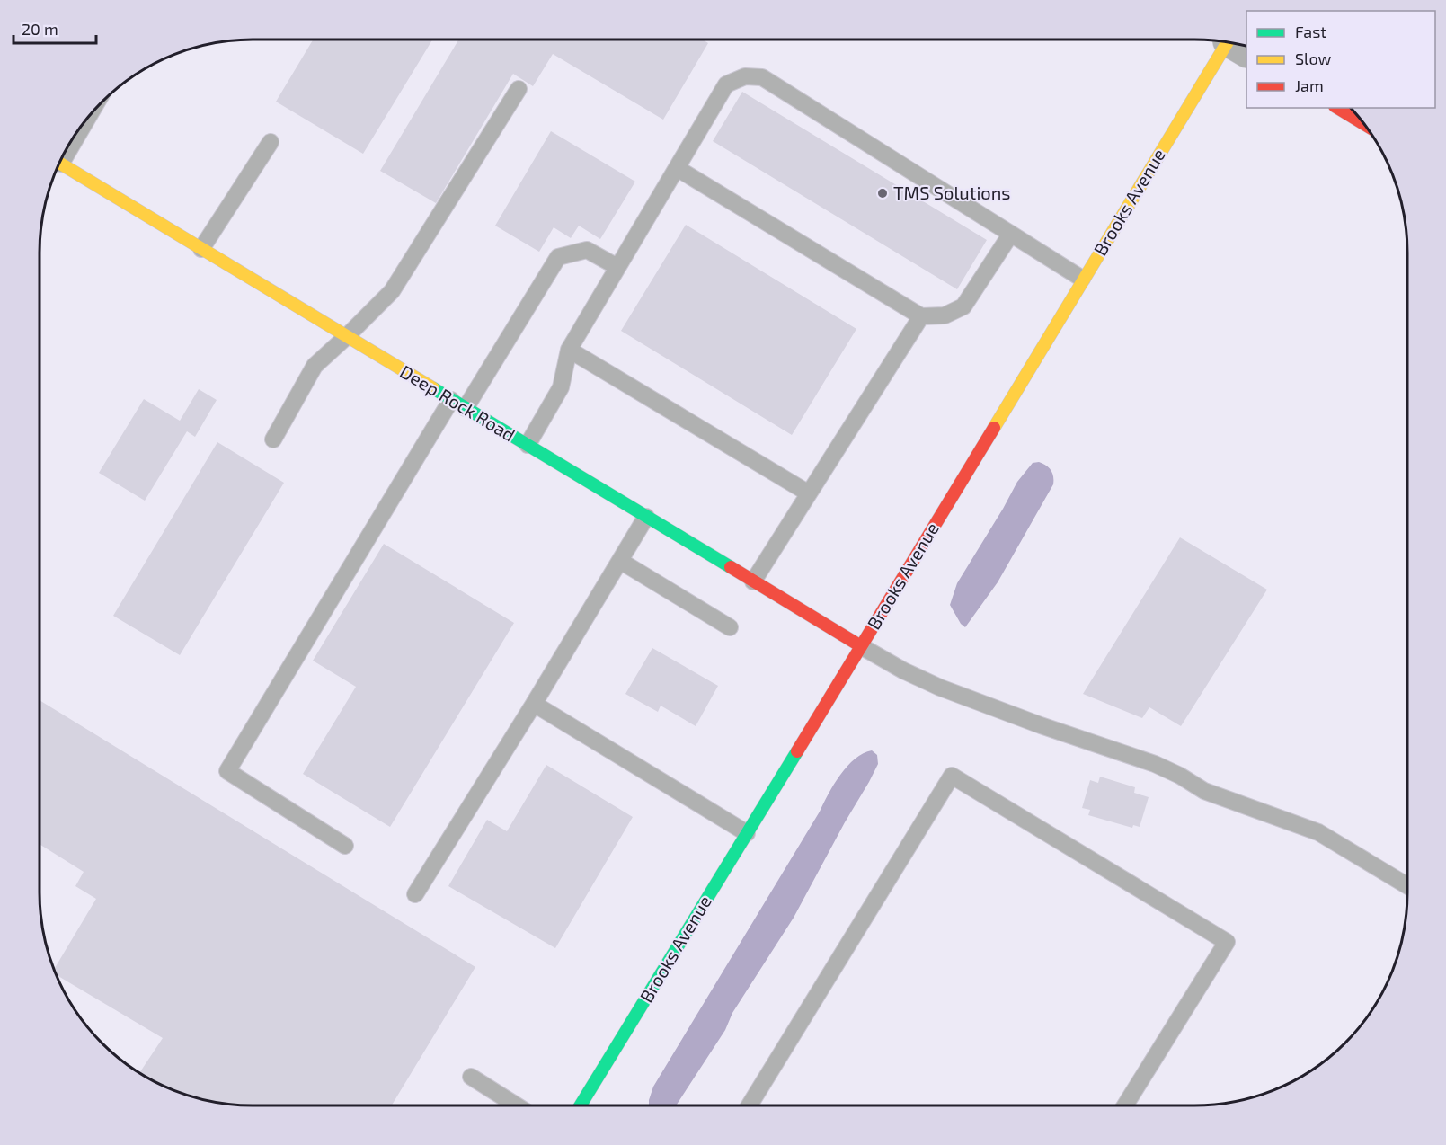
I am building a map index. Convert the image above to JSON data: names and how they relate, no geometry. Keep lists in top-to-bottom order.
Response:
{
  "streets": {
    "main road": ["Brooks Avenue", "Deep Rock Road"]
  },
  "crossings": [
    ["Brooks Avenue", "Deep Rock Road"]
  ],
  "places": ["TMS Solutions"],
  "legend": ["Fast", "Slow", "Jam"],
  "scale_bar": "20 m"
}
